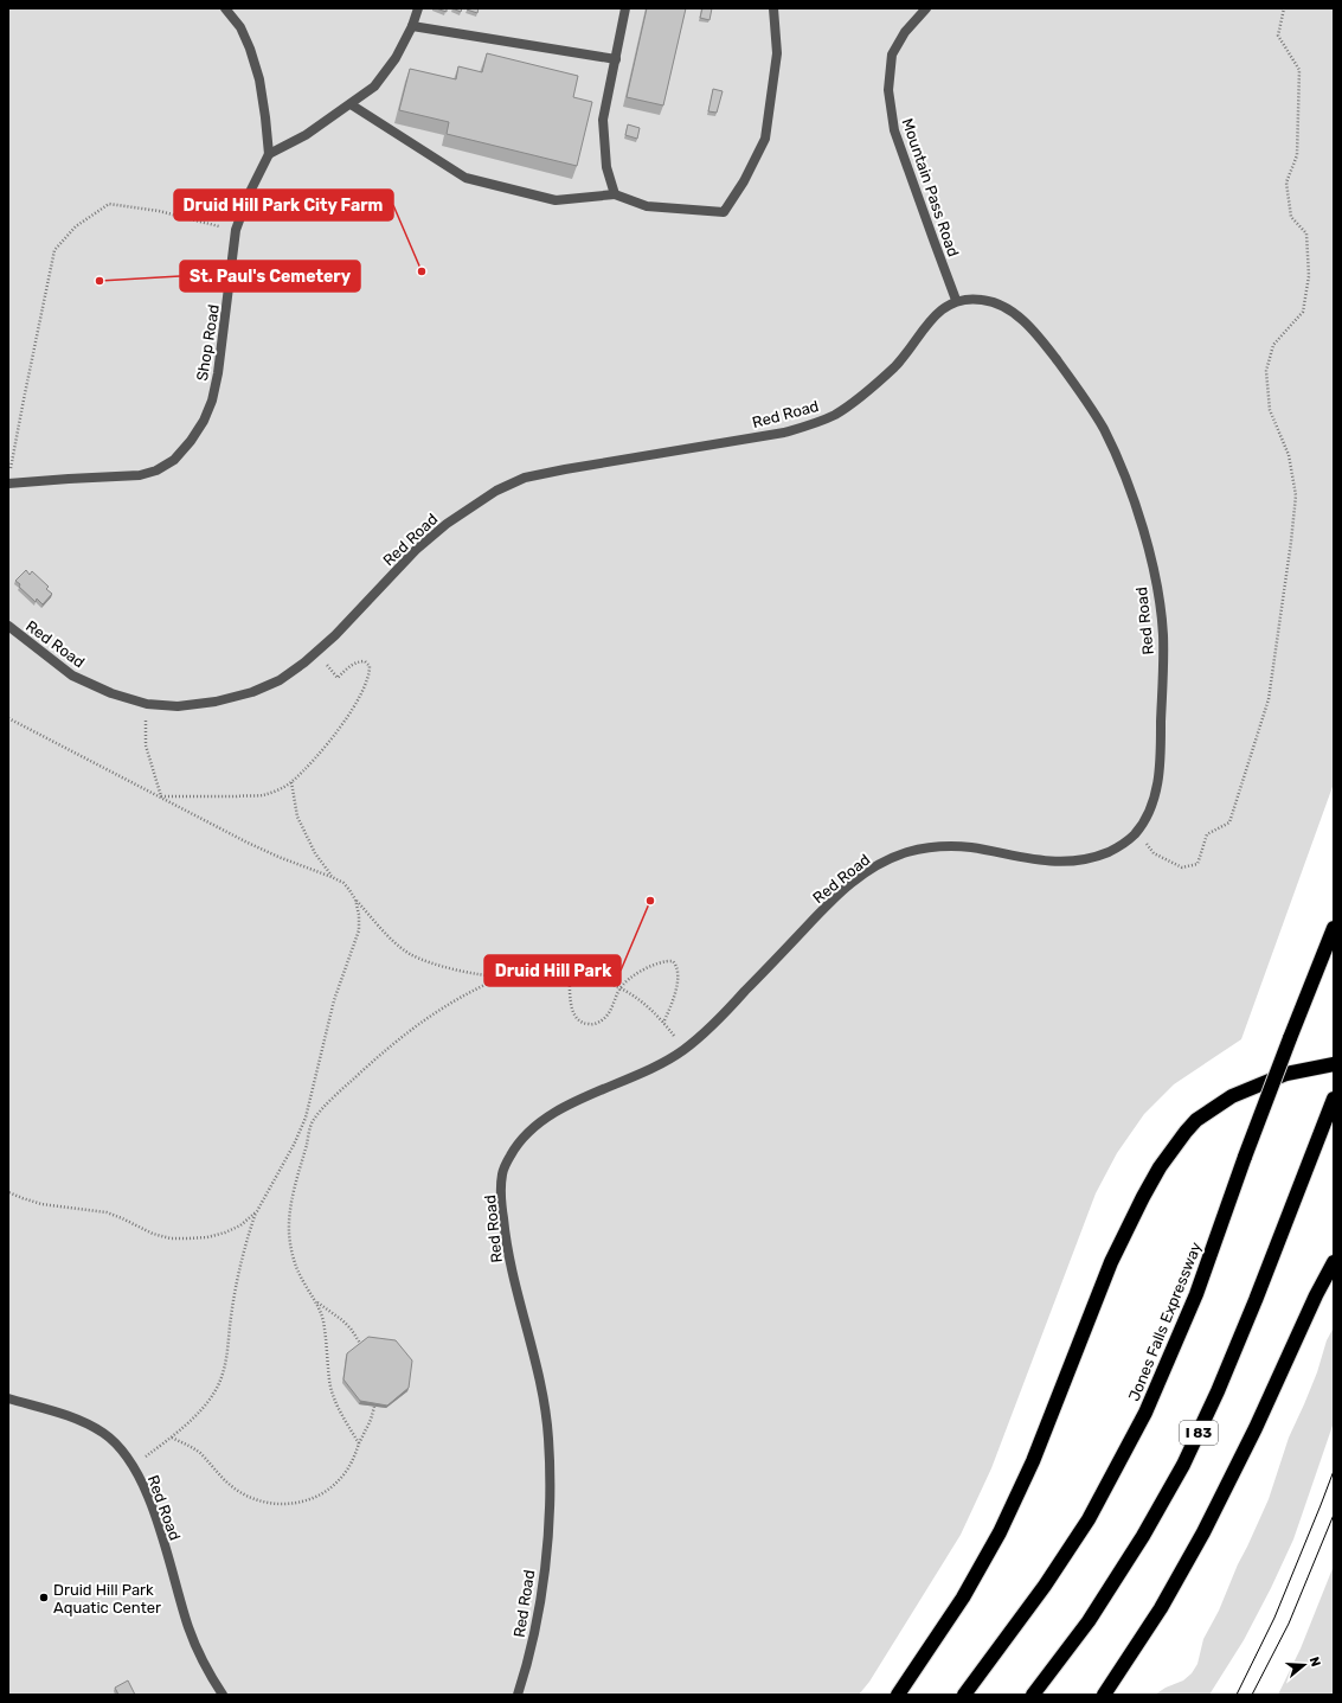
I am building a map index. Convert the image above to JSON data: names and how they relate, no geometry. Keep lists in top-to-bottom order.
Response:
{
  "streets": {
    "highway": ["Jones Falls Expressway", "I 83"],
    "lane": ["Mountain Pass Road", "Shop Road", "Red Road"]
  },
  "crossings": [
    ["Mountain Pass Road", "Red Road"]
  ],
  "places": [
    "Druid Hill Park City Farm",
    "St. Paul's Cemetery",
    "Druid Hill Park",
    "Druid Hill Park Aquatic Center"
  ],
  "north": "right"
}
